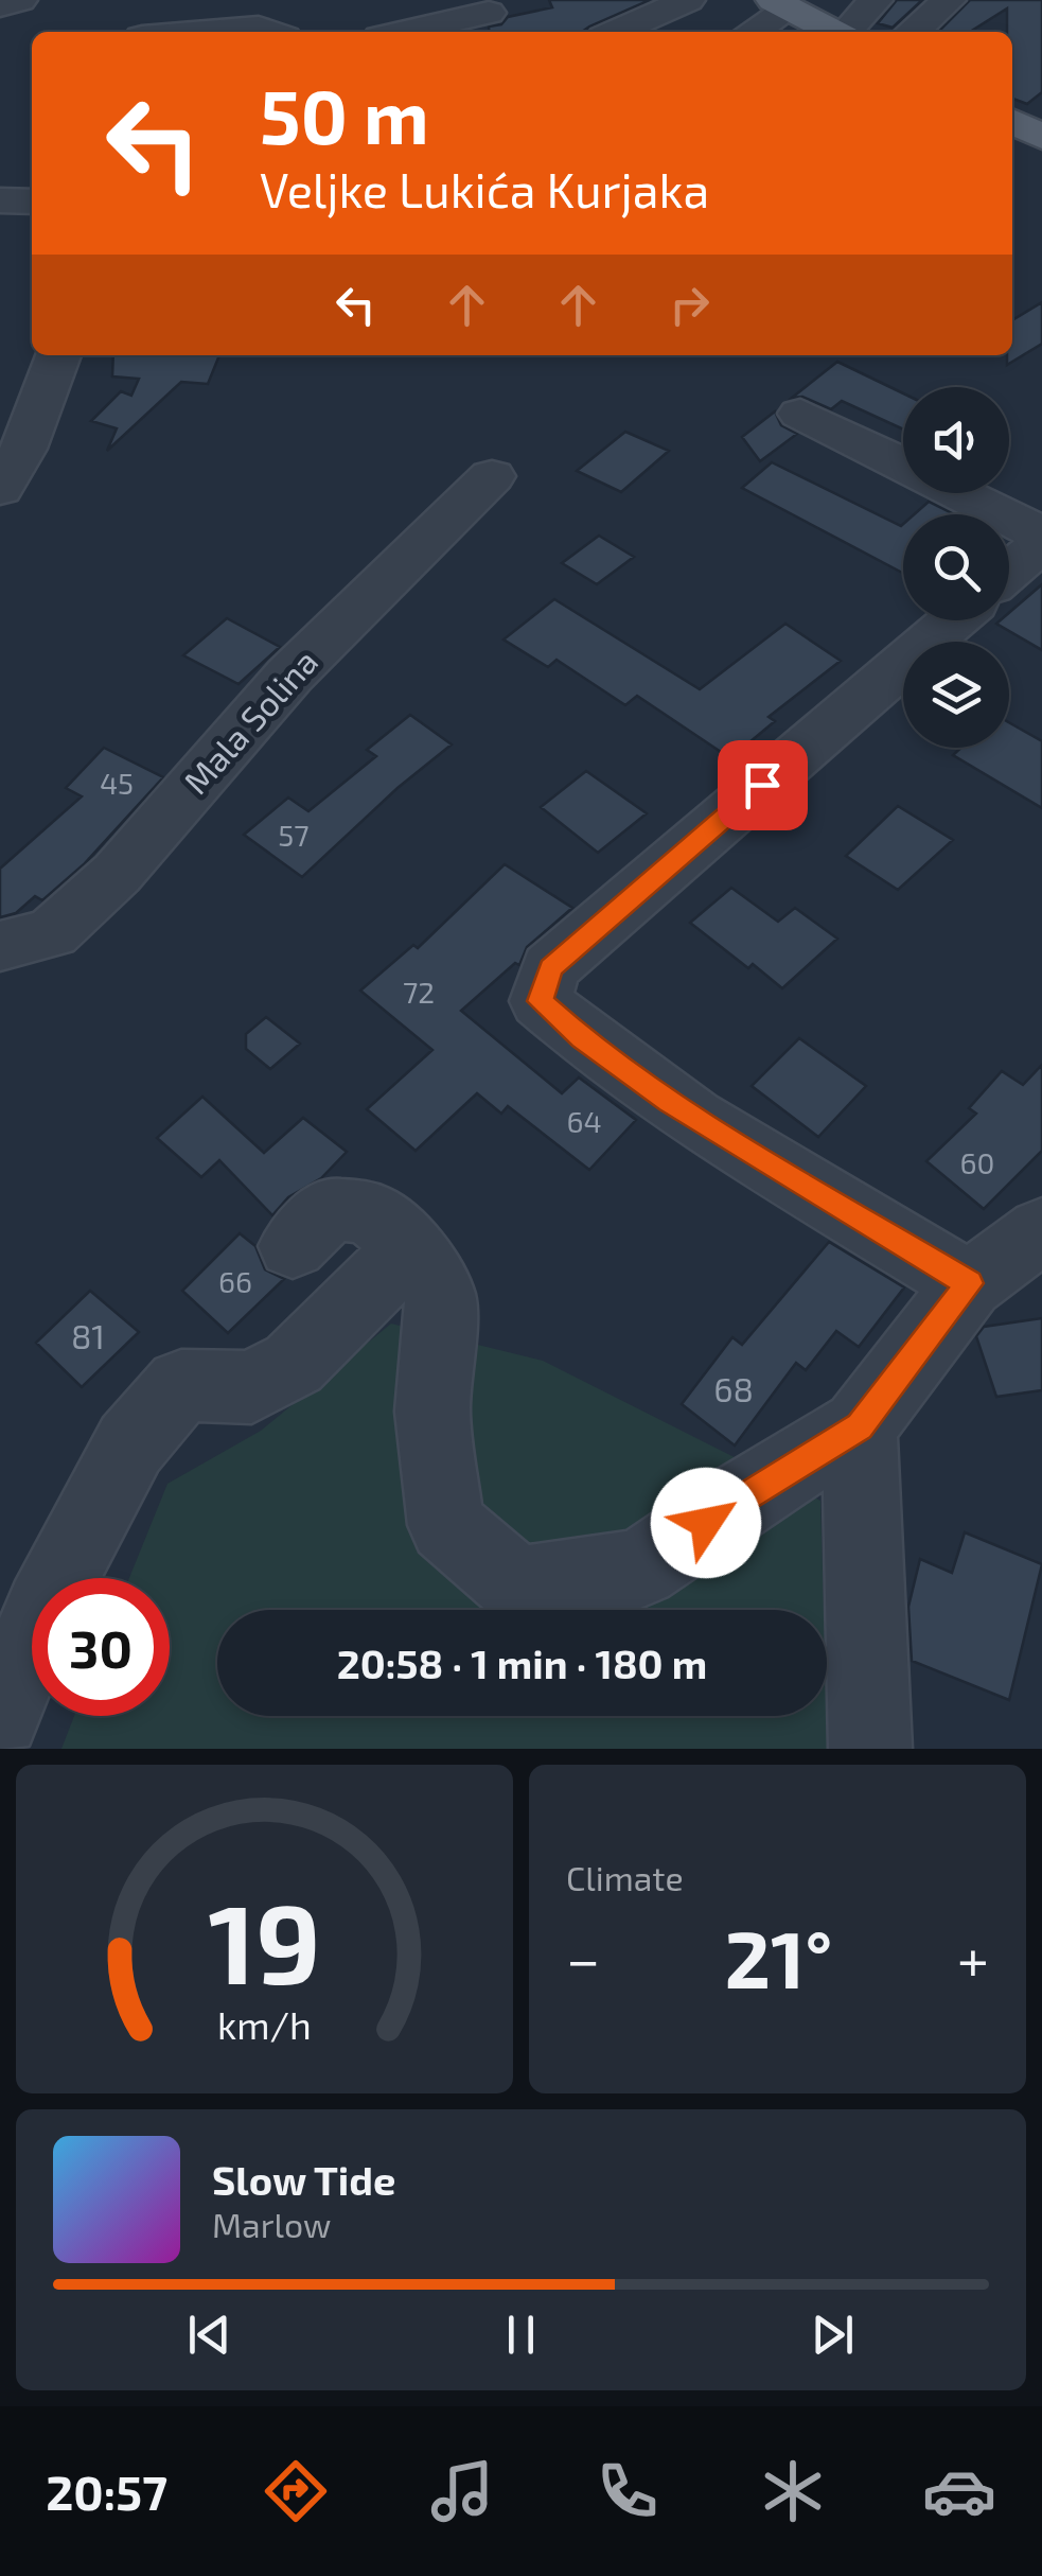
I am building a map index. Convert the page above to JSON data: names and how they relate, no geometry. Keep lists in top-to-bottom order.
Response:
{
  "streets": {
    "street": ["Mala Solina"]
  },
  "house_numbers": [
    "45",
    "57",
    "72",
    "64",
    "60",
    "66",
    "81",
    "68"
  ],
  "page": {
    "turn": ["50 m", "Veljke Lukića Kurjaka"],
    "limit": "30",
    "trip": "20:58 · 1 min · 180 m",
    "tile": "Climate",
    "heat": ["−", "21°", "+"],
    "song": ["Slow Tide", "Marlow"],
    "tabs": "20:57",
    "gauge": ["19", "km/h"]
  }
}
